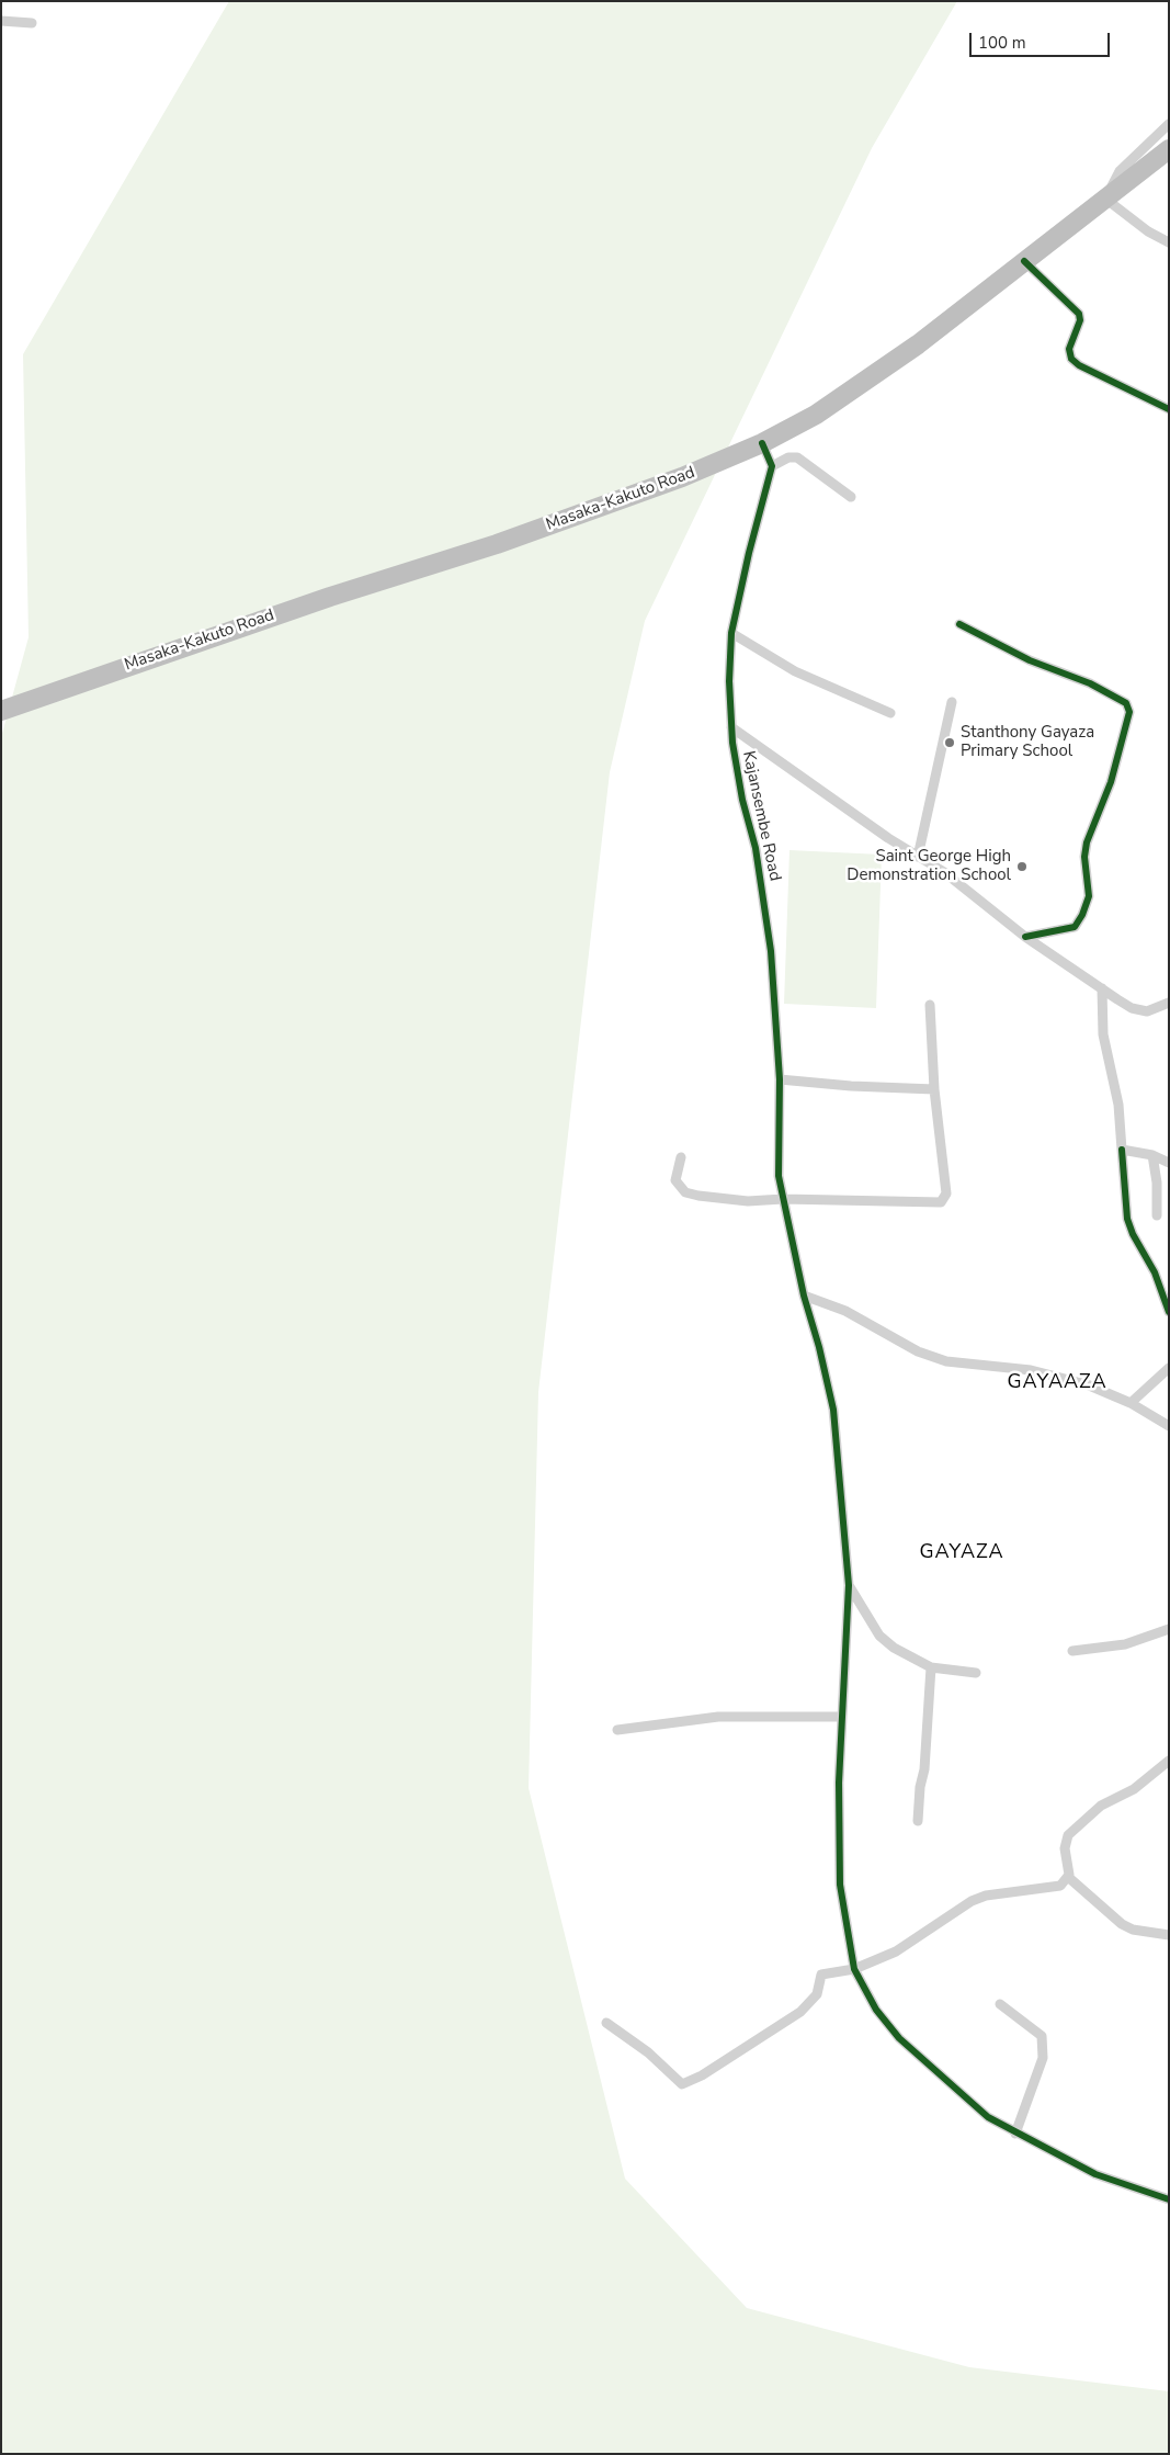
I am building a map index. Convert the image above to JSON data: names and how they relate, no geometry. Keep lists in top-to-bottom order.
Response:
{
  "streets": {
    "highway": ["Masaka-Kakuto Road"],
    "street": ["Kajansembe Road"]
  },
  "districts": ["GAYAAZA", "GAYAZA"],
  "places": ["Stanthony Gayaza Primary School", "Saint George High Demonstration School"],
  "scale_bar": "100 m"
}
